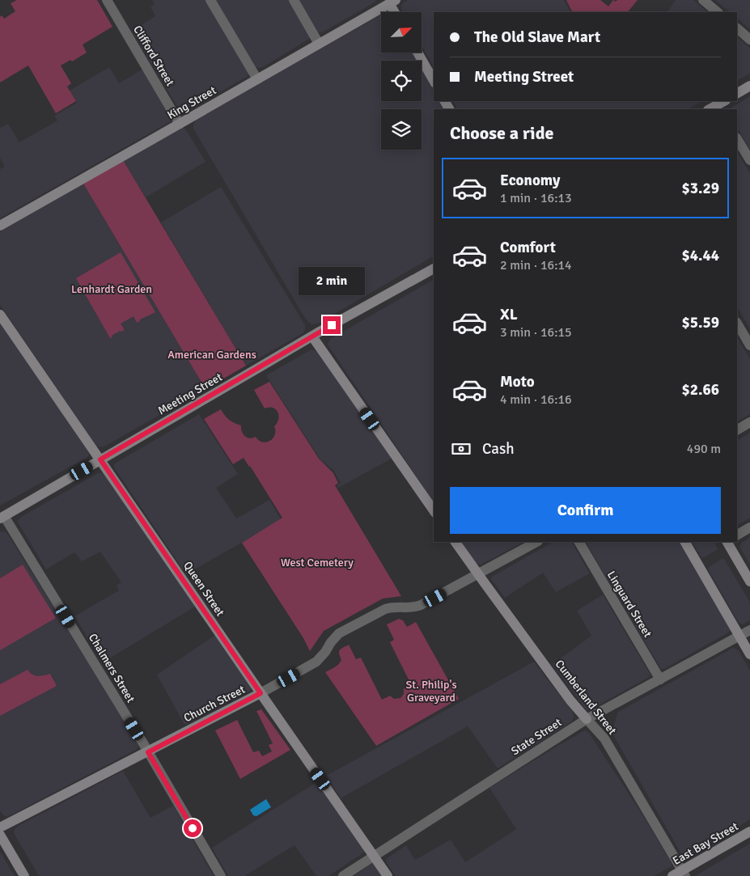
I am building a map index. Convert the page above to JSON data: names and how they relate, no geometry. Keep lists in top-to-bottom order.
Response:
{
  "streets": {
    "street": [
      "Clifford Street",
      "King Street",
      "Meeting Street",
      "Queen Street",
      "Linguard Street",
      "Chalmers Street",
      "Cumberland Street",
      "Church Street",
      "State Street",
      "East Bay Street"
    ]
  },
  "crossings": [
    ["Clifford Street", "King Street"],
    ["Meeting Street", "Queen Street"],
    ["Meeting Street", "Chalmers Street"],
    ["Queen Street", "Church Street"],
    ["Queen Street", "State Street"],
    ["Linguard Street", "State Street"],
    ["Chalmers Street", "Church Street"],
    ["Cumberland Street", "Church Street"],
    ["Cumberland Street", "State Street"],
    ["Cumberland Street", "East Bay Street"]
  ],
  "parks": [
    "Lenhardt Garden",
    "American Gardens",
    "West Cemetery",
    "St. Philip's Graveyard"
  ],
  "north": "top right",
  "page": {
    "banner": ["The Old Slave Mart", "Meeting Street"],
    "heading": "Choose a ride",
    "list": [
      {
        "name": "Economy",
        "note": "1 min · 16:13",
        "value": "$3.29"
      },
      {
        "name": "Comfort",
        "note": "2 min · 16:14",
        "value": "$4.44"
      },
      {
        "name": "XL",
        "note": "3 min · 16:15",
        "value": "$5.59"
      },
      {
        "name": "Moto",
        "note": "4 min · 16:16",
        "value": "$2.66"
      }
    ],
    "bubble": "2 min",
    "pay": ["Cash", "490 m"],
    "buttons": "Confirm"
  }
}
